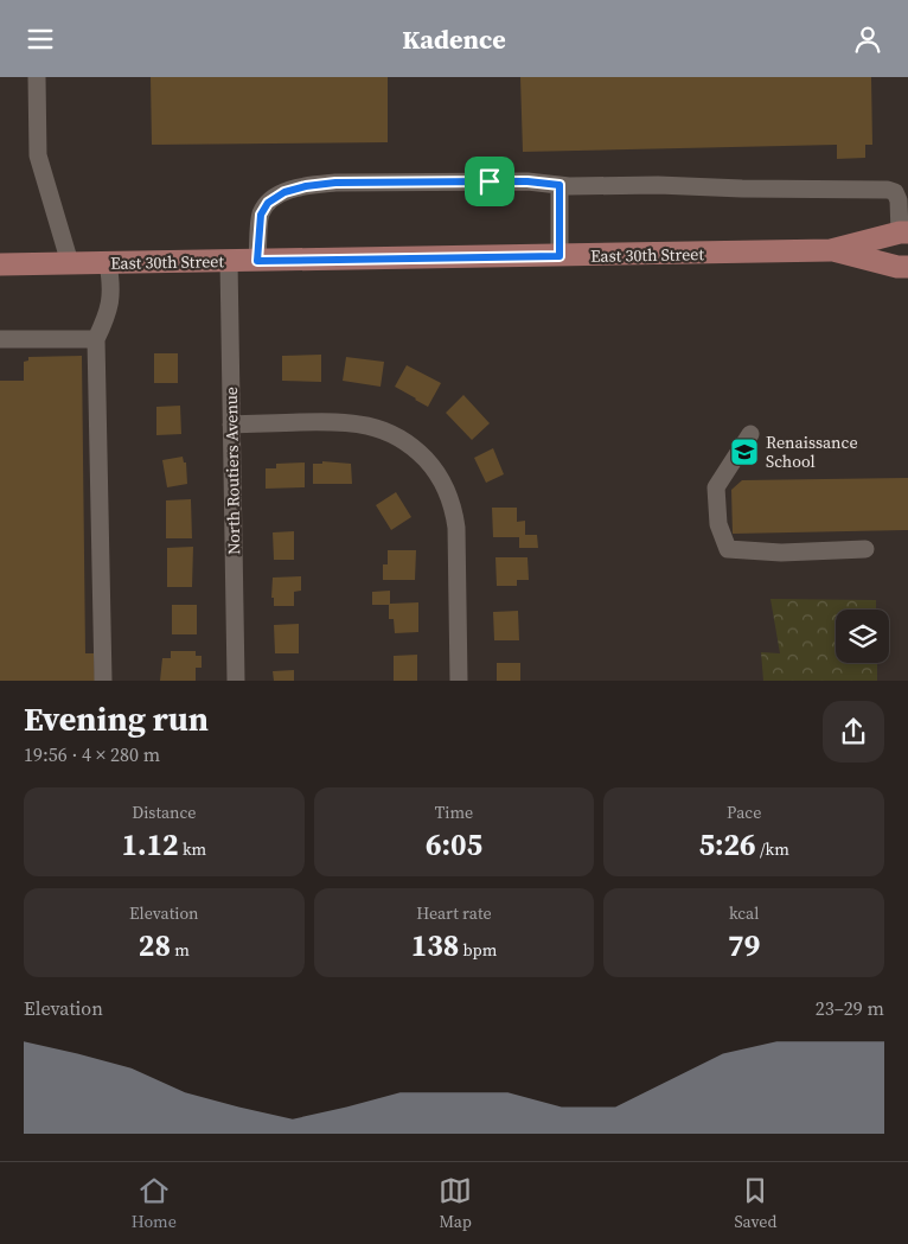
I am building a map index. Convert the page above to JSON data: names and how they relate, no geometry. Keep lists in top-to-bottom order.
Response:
{
  "streets": {
    "main road": ["East 30th Street"],
    "street": ["North Routiers Avenue"]
  },
  "crossings": [
    ["East 30th Street", "North Routiers Avenue"]
  ],
  "places": {
    "school or university": ["Renaissance School"]
  },
  "page": {
    "header": "Kadence",
    "heading": ["Evening run", "19:56 · 4 × 280 m"],
    "stats": [
      ["Distance", "1.12 km"],
      ["Time", "6:05"],
      ["Pace", "5:26 /km"],
      ["Elevation", "28 m"],
      ["Heart rate", "138 bpm"],
      ["kcal", "79"]
    ],
    "chart": ["Elevation", "23–29 m"],
    "tabs": ["Home", "Map", "Saved"]
  }
}
